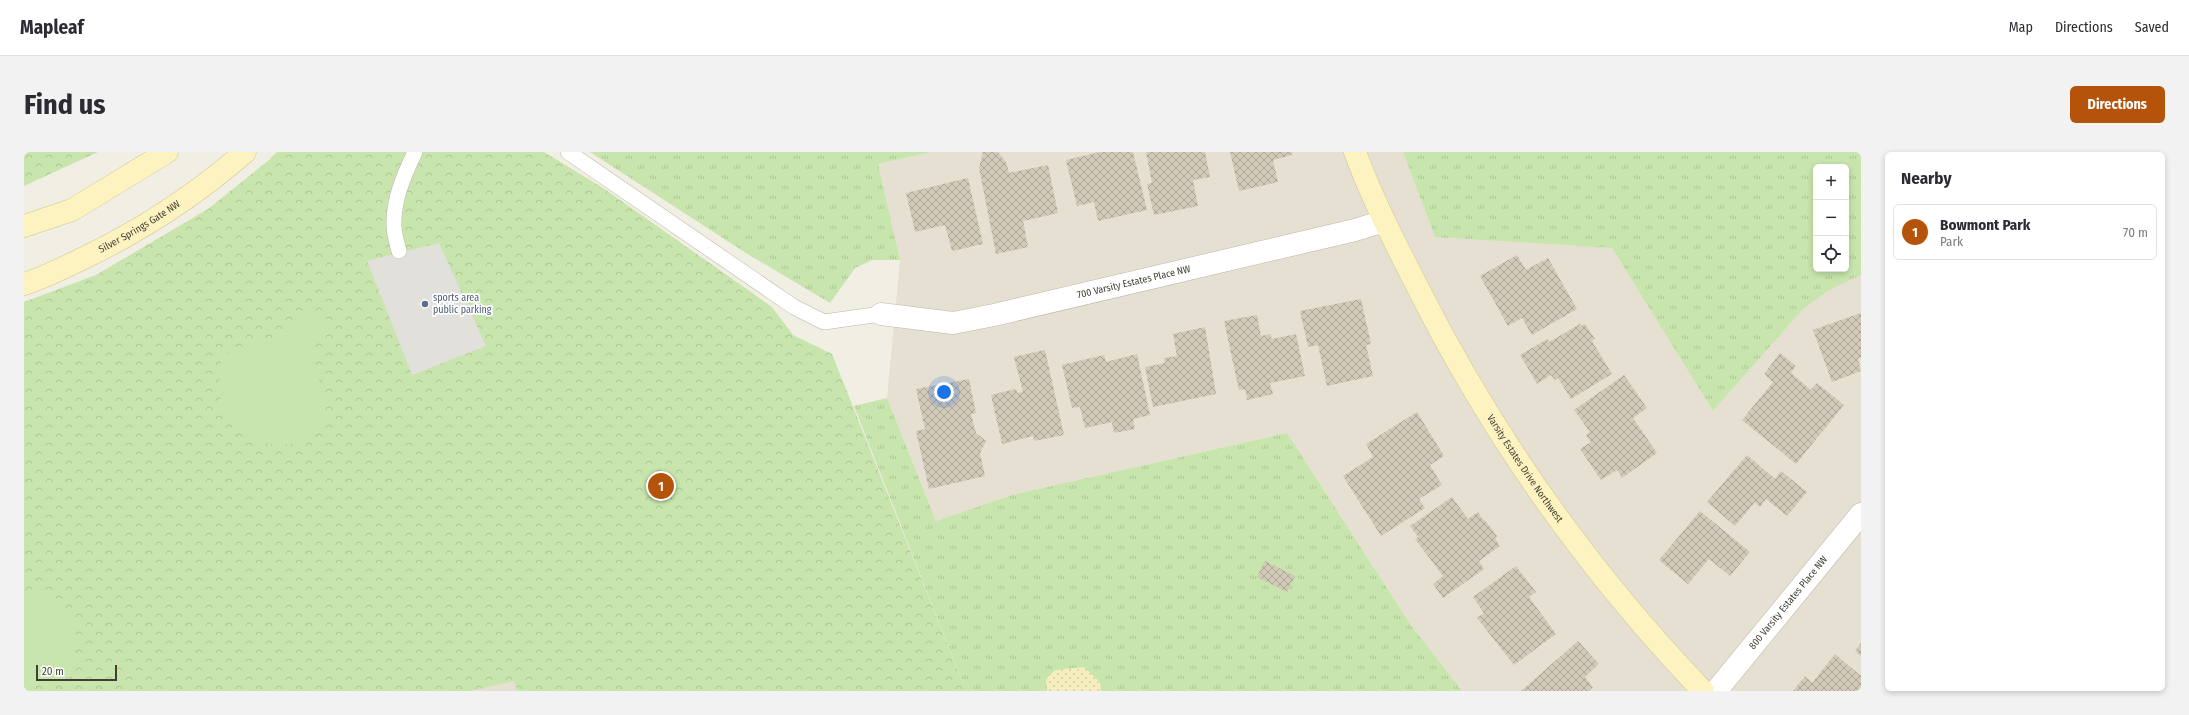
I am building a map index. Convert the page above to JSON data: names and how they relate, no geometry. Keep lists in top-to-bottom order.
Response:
{
  "streets": {
    "street": [
      "Silver Springs Gate NW",
      "700 Varsity Estates Place NW",
      "Varsity Estates Drive Northwest",
      "800 Varsity Estates Place NW"
    ]
  },
  "crossings": [
    ["700 Varsity Estates Place NW", "Varsity Estates Drive Northwest"]
  ],
  "places": ["sports area public parking"],
  "scale_bar": "20 m",
  "page": {
    "header": "Mapleaf",
    "nav": ["Map", "Directions", "Saved"],
    "buttons": "Directions",
    "title": "Find us",
    "heading": "Nearby",
    "map_buttons": ["+", "−"],
    "list": [
      {
        "mark": "1",
        "name": "Bowmont Park",
        "note": "Park",
        "value": "70 m"
      }
    ],
    "pins": "1",
    "scale": "20 m"
  }
}
